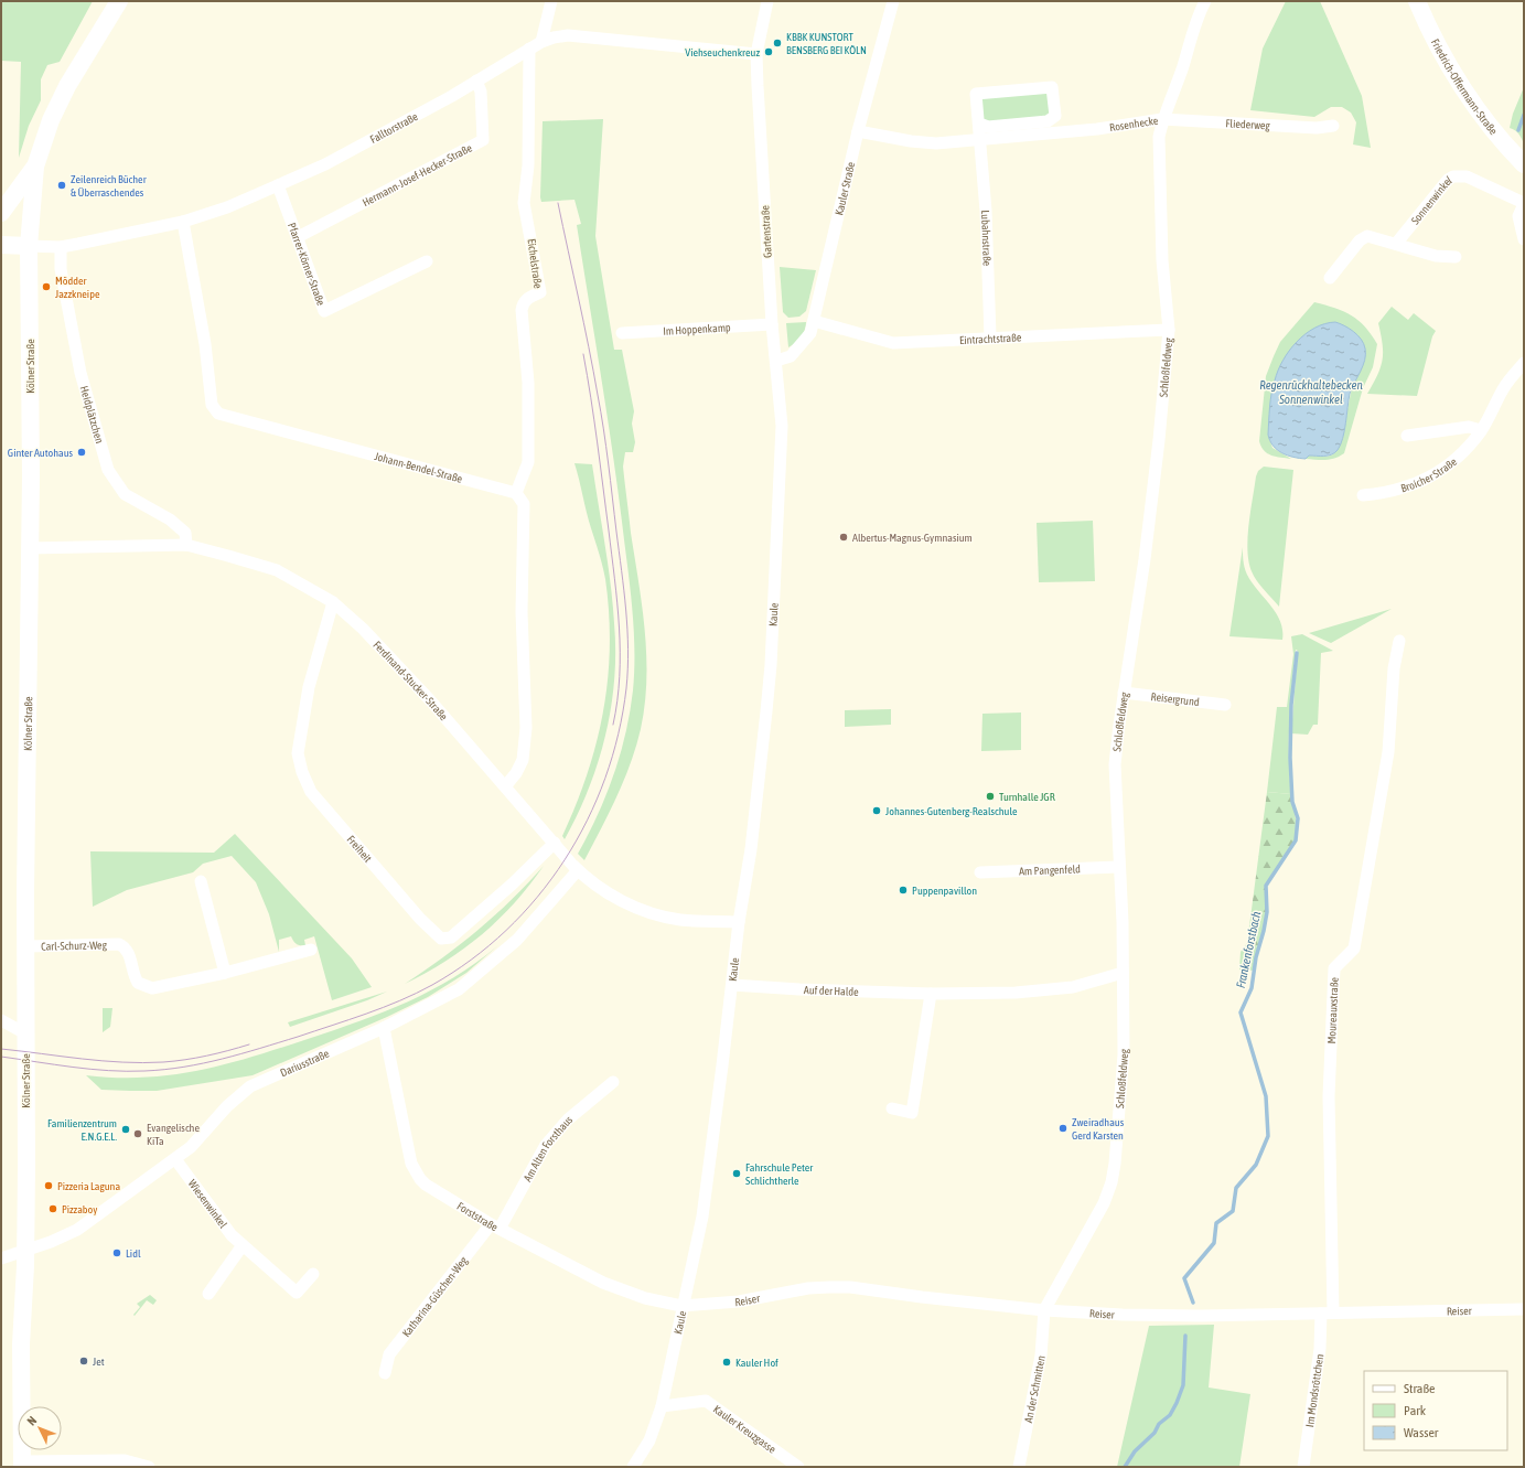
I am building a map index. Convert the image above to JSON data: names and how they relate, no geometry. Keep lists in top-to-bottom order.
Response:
{
  "streets": {
    "main road": ["Friedrich-Offermann-Straße", "Kölner Straße"],
    "street": [
      "Rosenhecke",
      "Fliederweg",
      "Falltorstraße",
      "Hermann-Josef-Hecker-Straße",
      "Kauler Straße",
      "Sonnenwinkel",
      "Gartenstraße",
      "Lubahnstraße",
      "Pfarrer-Körner-Straße",
      "Eichelstraße",
      "Im Hoppenkamp",
      "Eintrachtstraße",
      "Schloßfeldweg",
      "Heidplätzchen",
      "Johann-Bendel-Straße",
      "Broicher Straße",
      "Kaule",
      "Ferdinand-Stucker-Straße",
      "Reisergrund",
      "Freiheit",
      "Am Pangenfeld",
      "Carl-Schurz-Weg",
      "Auf der Halde",
      "Moureauxstraße",
      "Dariusstraße",
      "Am Alten Forsthaus",
      "Wiesenwinkel",
      "Forststraße",
      "Katharina-Güschen-Weg",
      "Reiser",
      "An der Schmitten",
      "Im Mondsröttchen",
      "Kauler Kreuzgasse"
    ]
  },
  "crossings": [
    ["Rosenhecke", "Fliederweg"],
    ["Rosenhecke", "Kauler Straße"],
    ["Rosenhecke", "Lubahnstraße"],
    ["Rosenhecke", "Schloßfeldweg"],
    ["Fliederweg", "Schloßfeldweg"],
    ["Falltorstraße", "Hermann-Josef-Hecker-Straße"],
    ["Falltorstraße", "Gartenstraße"],
    ["Falltorstraße", "Pfarrer-Körner-Straße"],
    ["Falltorstraße", "Eichelstraße"],
    ["Falltorstraße", "Kölner Straße"],
    ["Falltorstraße", "Heidplätzchen"],
    ["Falltorstraße", "Johann-Bendel-Straße"],
    ["Hermann-Josef-Hecker-Straße", "Pfarrer-Körner-Straße"],
    ["Kauler Straße", "Gartenstraße"],
    ["Kauler Straße", "Eintrachtstraße"],
    ["Gartenstraße", "Im Hoppenkamp"],
    ["Gartenstraße", "Kaule"],
    ["Lubahnstraße", "Eintrachtstraße"],
    ["Eichelstraße", "Johann-Bendel-Straße"],
    ["Eintrachtstraße", "Schloßfeldweg"],
    ["Kölner Straße", "Ferdinand-Stucker-Straße"],
    ["Kölner Straße", "Carl-Schurz-Weg"],
    ["Kölner Straße", "Dariusstraße"],
    ["Schloßfeldweg", "Reisergrund"],
    ["Schloßfeldweg", "Am Pangenfeld"],
    ["Schloßfeldweg", "Auf der Halde"],
    ["Schloßfeldweg", "Reiser"],
    ["Schloßfeldweg", "An der Schmitten"],
    ["Heidplätzchen", "Ferdinand-Stucker-Straße"],
    ["Kaule", "Ferdinand-Stucker-Straße"],
    ["Kaule", "Auf der Halde"],
    ["Kaule", "Forststraße"],
    ["Kaule", "Reiser"],
    ["Kaule", "Kauler Kreuzgasse"],
    ["Ferdinand-Stucker-Straße", "Freiheit"],
    ["Ferdinand-Stucker-Straße", "Dariusstraße"],
    ["Moureauxstraße", "Reiser"],
    ["Moureauxstraße", "Im Mondsröttchen"],
    ["Dariusstraße", "Wiesenwinkel"],
    ["Dariusstraße", "Forststraße"],
    ["Am Alten Forsthaus", "Forststraße"],
    ["Am Alten Forsthaus", "Katharina-Güschen-Weg"],
    ["Forststraße", "Katharina-Güschen-Weg"],
    ["Forststraße", "Reiser"],
    ["Reiser", "An der Schmitten"],
    ["Reiser", "Im Mondsröttchen"]
  ],
  "water": ["Regenrückhaltebecken Sonnenwinkel", "Frankenforstbach"],
  "places": [
    "KBBK KUNSTORT BENSBERG BEI KÖLN",
    "Viehseuchenkreuz",
    "Zeilenreich Bücher & Überraschendes",
    "Mödder Jazzkneipe",
    "Ginter Autohaus",
    "Albertus-Magnus-Gymnasium",
    "Turnhalle JGR",
    "Johannes-Gutenberg-Realschule",
    "Puppenpavillon",
    "Zweiradhaus Gerd Karsten",
    "Familienzentrum E.N.G.E.L.",
    "Evangelische KiTa",
    "Fahrschule Peter Schlichtherle",
    "Pizzeria Laguna",
    "Pizzaboy",
    "Lidl",
    "Jet",
    "Kauler Hof"
  ],
  "legend": ["Straße", "Park", "Wasser"],
  "north": "top left"
}
